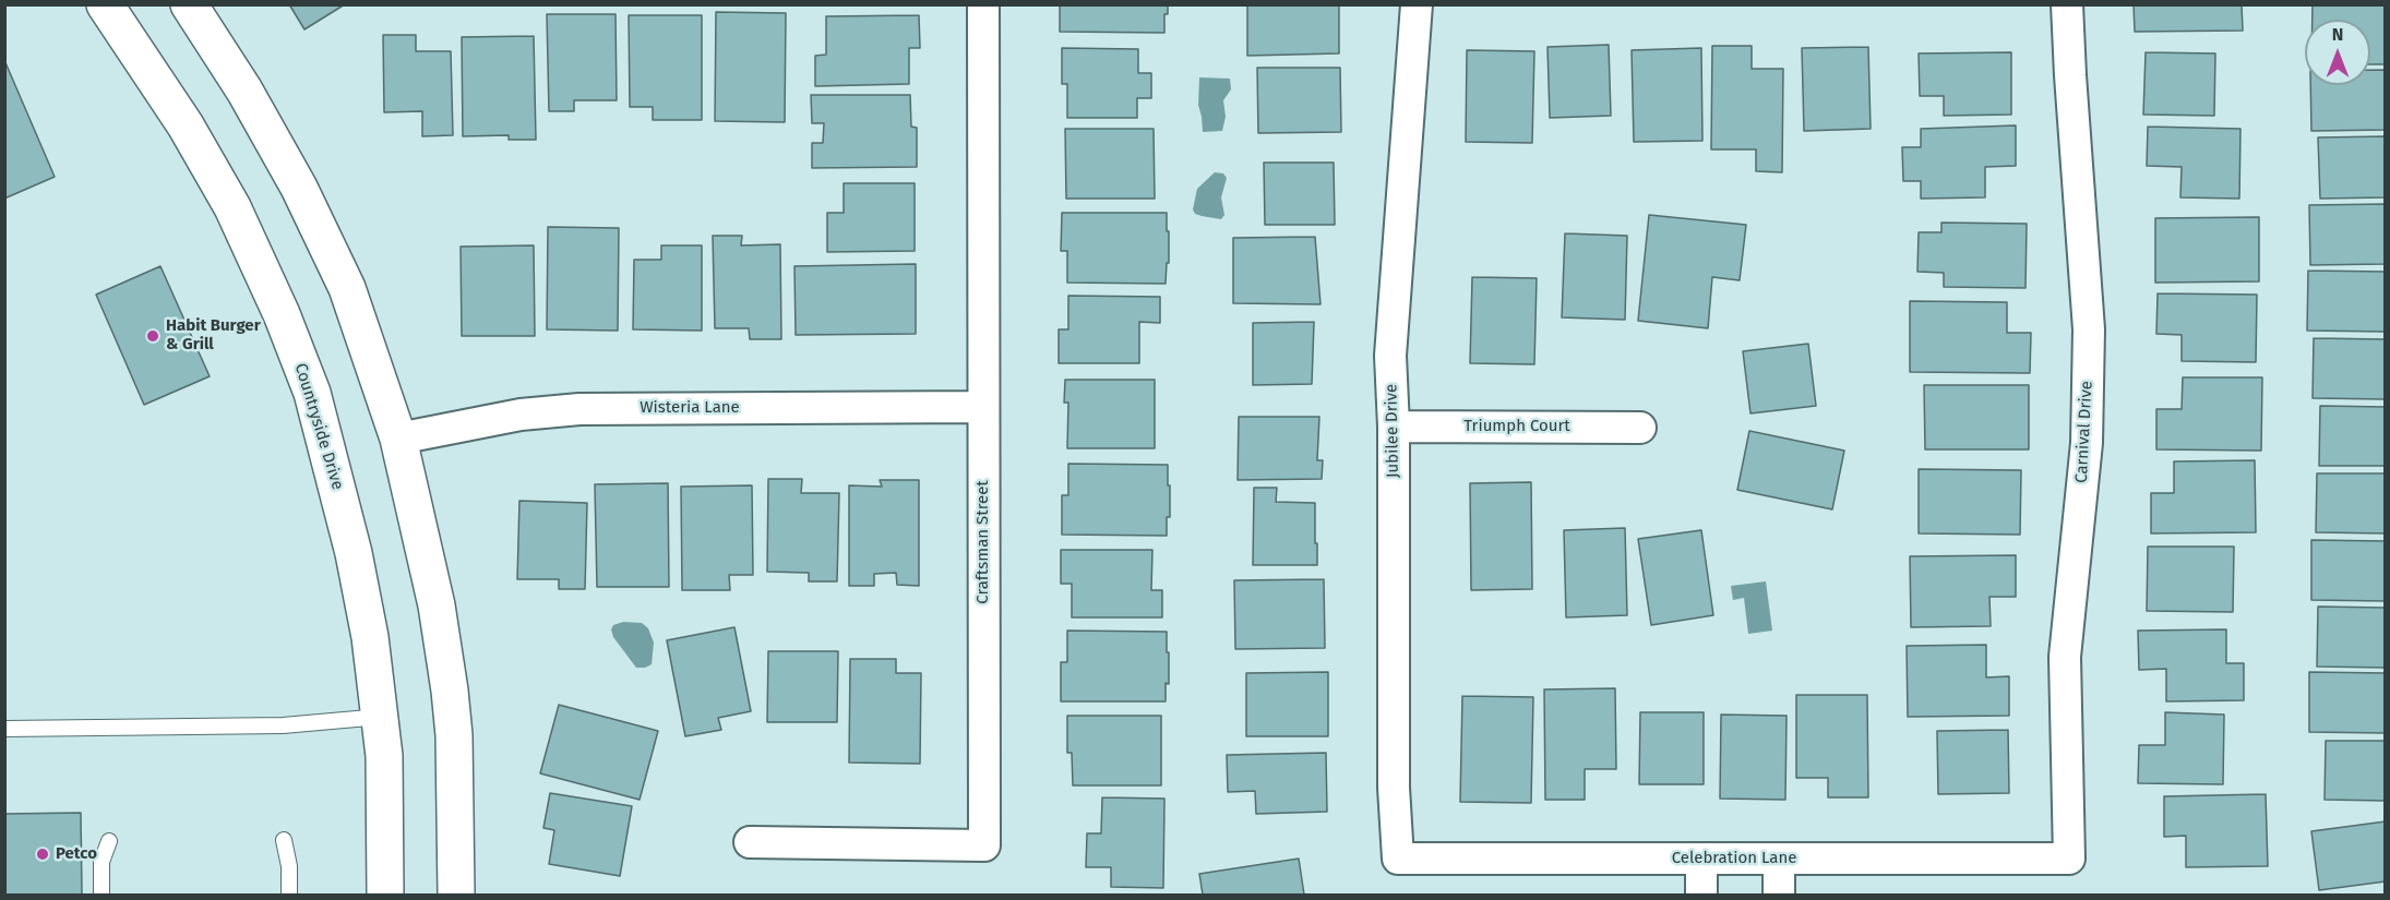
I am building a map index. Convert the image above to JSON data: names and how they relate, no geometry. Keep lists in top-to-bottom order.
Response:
{
  "streets": {
    "street": [
      "Wisteria Lane",
      "Countryside Drive",
      "Triumph Court",
      "Jubilee Drive",
      "Carnival Drive",
      "Craftsman Street",
      "Celebration Lane"
    ]
  },
  "crossings": [
    ["Wisteria Lane", "Craftsman Street"],
    ["Triumph Court", "Jubilee Drive"],
    ["Jubilee Drive", "Celebration Lane"],
    ["Carnival Drive", "Celebration Lane"]
  ],
  "places": ["Habit Burger & Grill", "Petco"],
  "north": "top"
}
